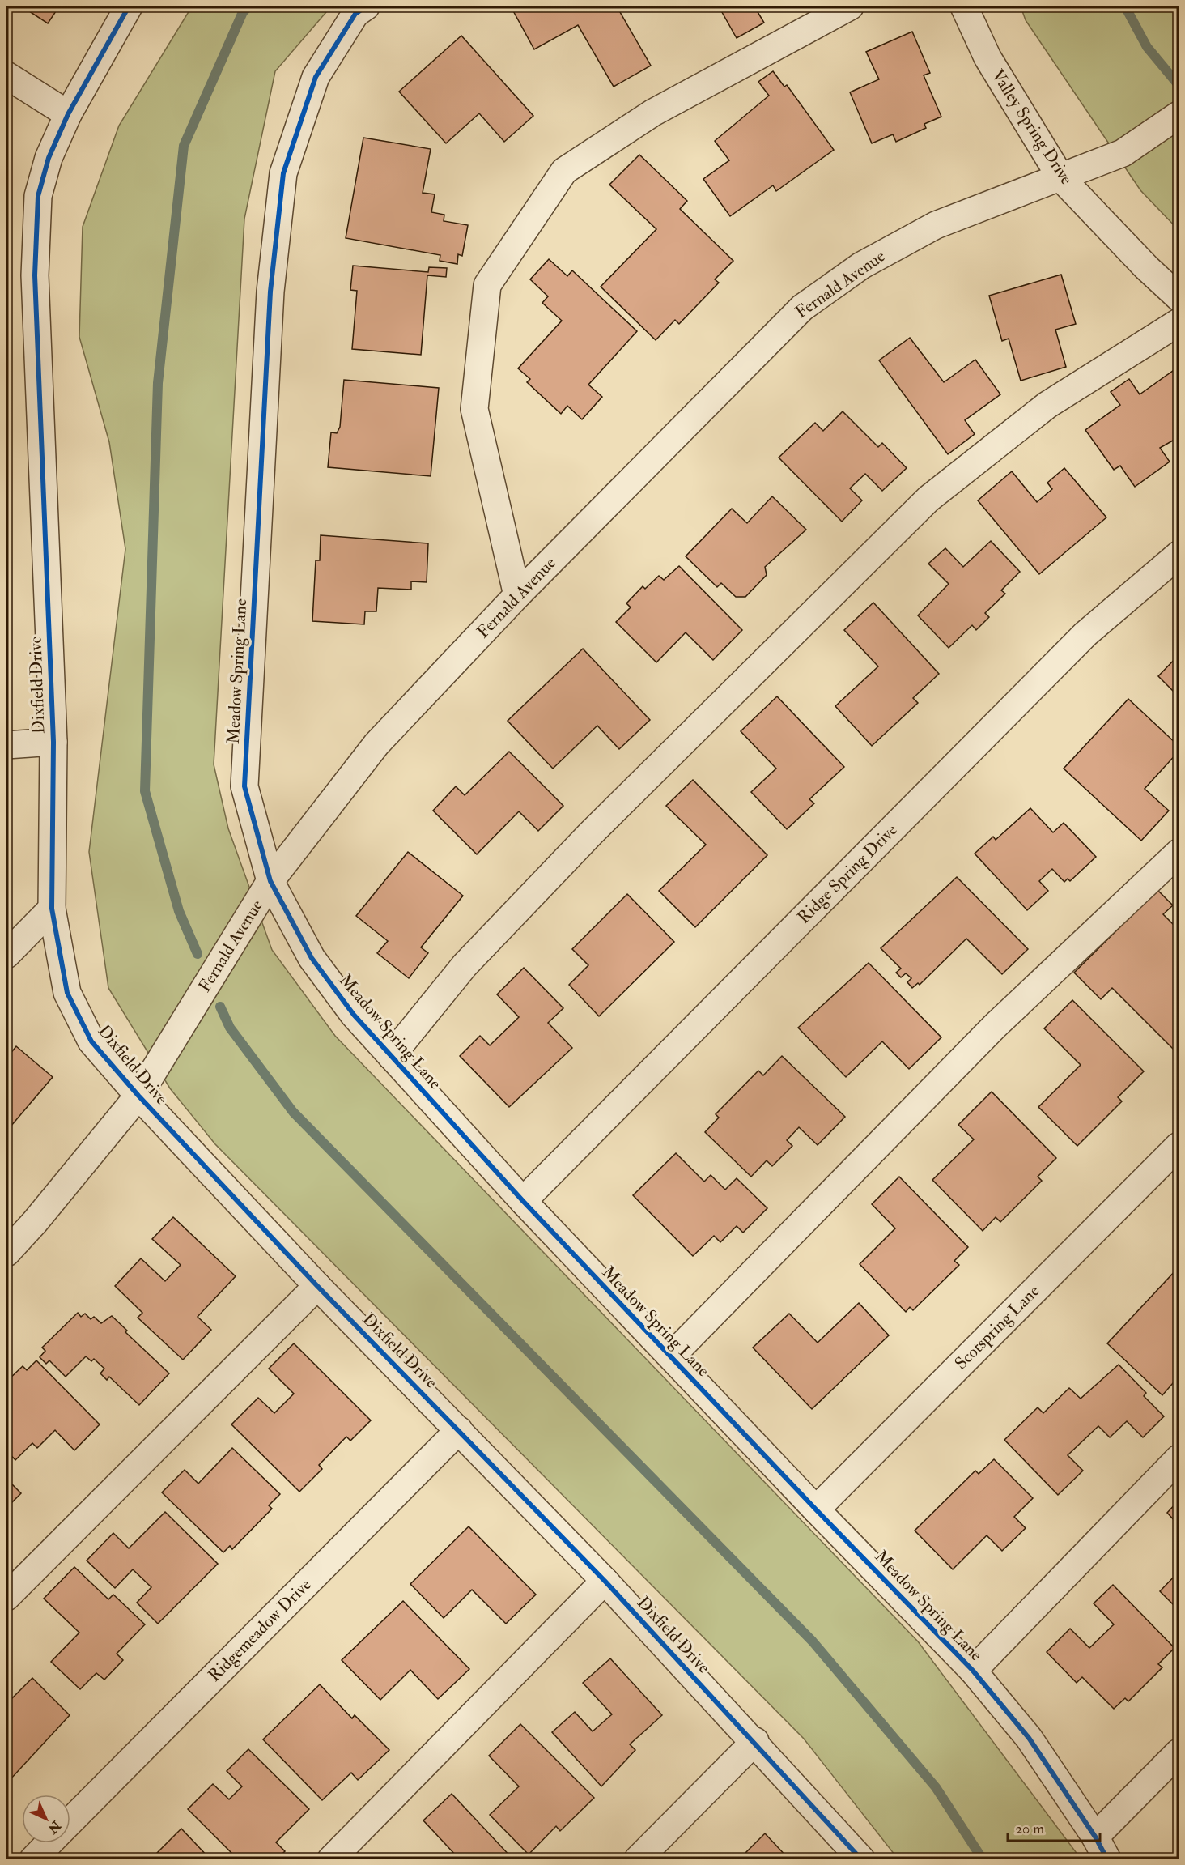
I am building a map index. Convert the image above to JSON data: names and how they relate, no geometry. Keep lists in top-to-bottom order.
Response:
{
  "streets": {
    "street": [
      "Valley Spring Drive",
      "Fernald Avenue",
      "Meadow Spring Lane",
      "Dixfield Drive",
      "Ridge Spring Drive",
      "Scotspring Lane",
      "Ridgemeadow Drive"
    ]
  },
  "crossings": [
    ["Valley Spring Drive", "Fernald Avenue"],
    ["Fernald Avenue", "Meadow Spring Lane"],
    ["Fernald Avenue", "Dixfield Drive"],
    ["Meadow Spring Lane", "Ridge Spring Drive"],
    ["Meadow Spring Lane", "Scotspring Lane"],
    ["Dixfield Drive", "Ridgemeadow Drive"]
  ],
  "scale_bar": "20 m",
  "north": "bottom right"
}
